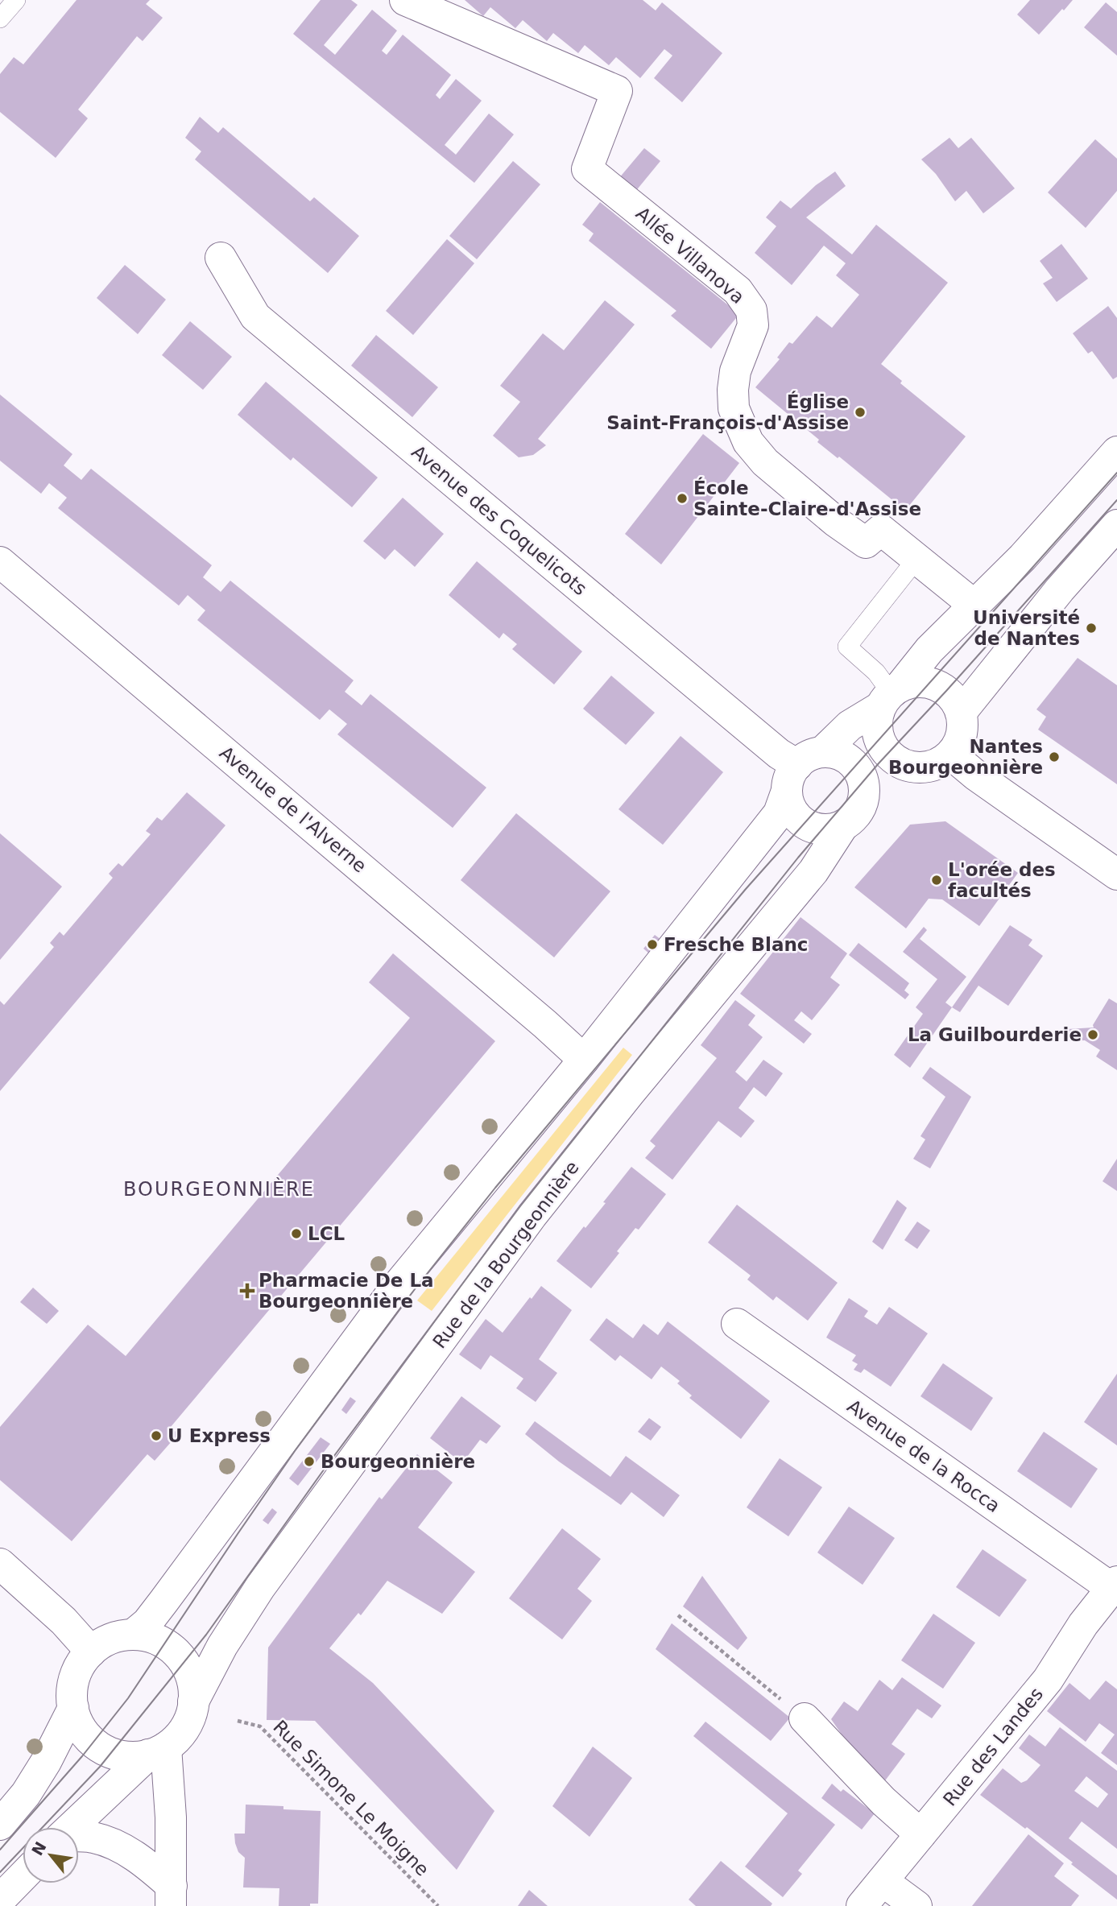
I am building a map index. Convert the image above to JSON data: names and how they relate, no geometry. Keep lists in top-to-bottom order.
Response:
{
  "streets": {
    "street": [
      "Allée Villanova",
      "Avenue des Coquelicots",
      "Avenue de l'Alverne",
      "Rue de la Bourgeonnière",
      "Avenue de la Rocca",
      "Rue des Landes"
    ],
    "path": ["Rue Simone Le Moigne"]
  },
  "crossings": [
    ["Avenue des Coquelicots", "Rue de la Bourgeonnière"],
    ["Avenue de la Rocca", "Rue des Landes"]
  ],
  "districts": ["BOURGEONNIÈRE"],
  "places": {
    "other": [
      "Église Saint-François-d'Assise",
      "École Sainte-Claire-d'Assise",
      "Université de Nantes",
      "Nantes Bourgeonnière",
      "L'orée des facultés",
      "Fresche Blanc",
      "La Guilbourderie",
      "LCL",
      "U Express",
      "Bourgeonnière"
    ],
    "health": ["Pharmacie De La Bourgeonnière"]
  },
  "north": "top left"
}
